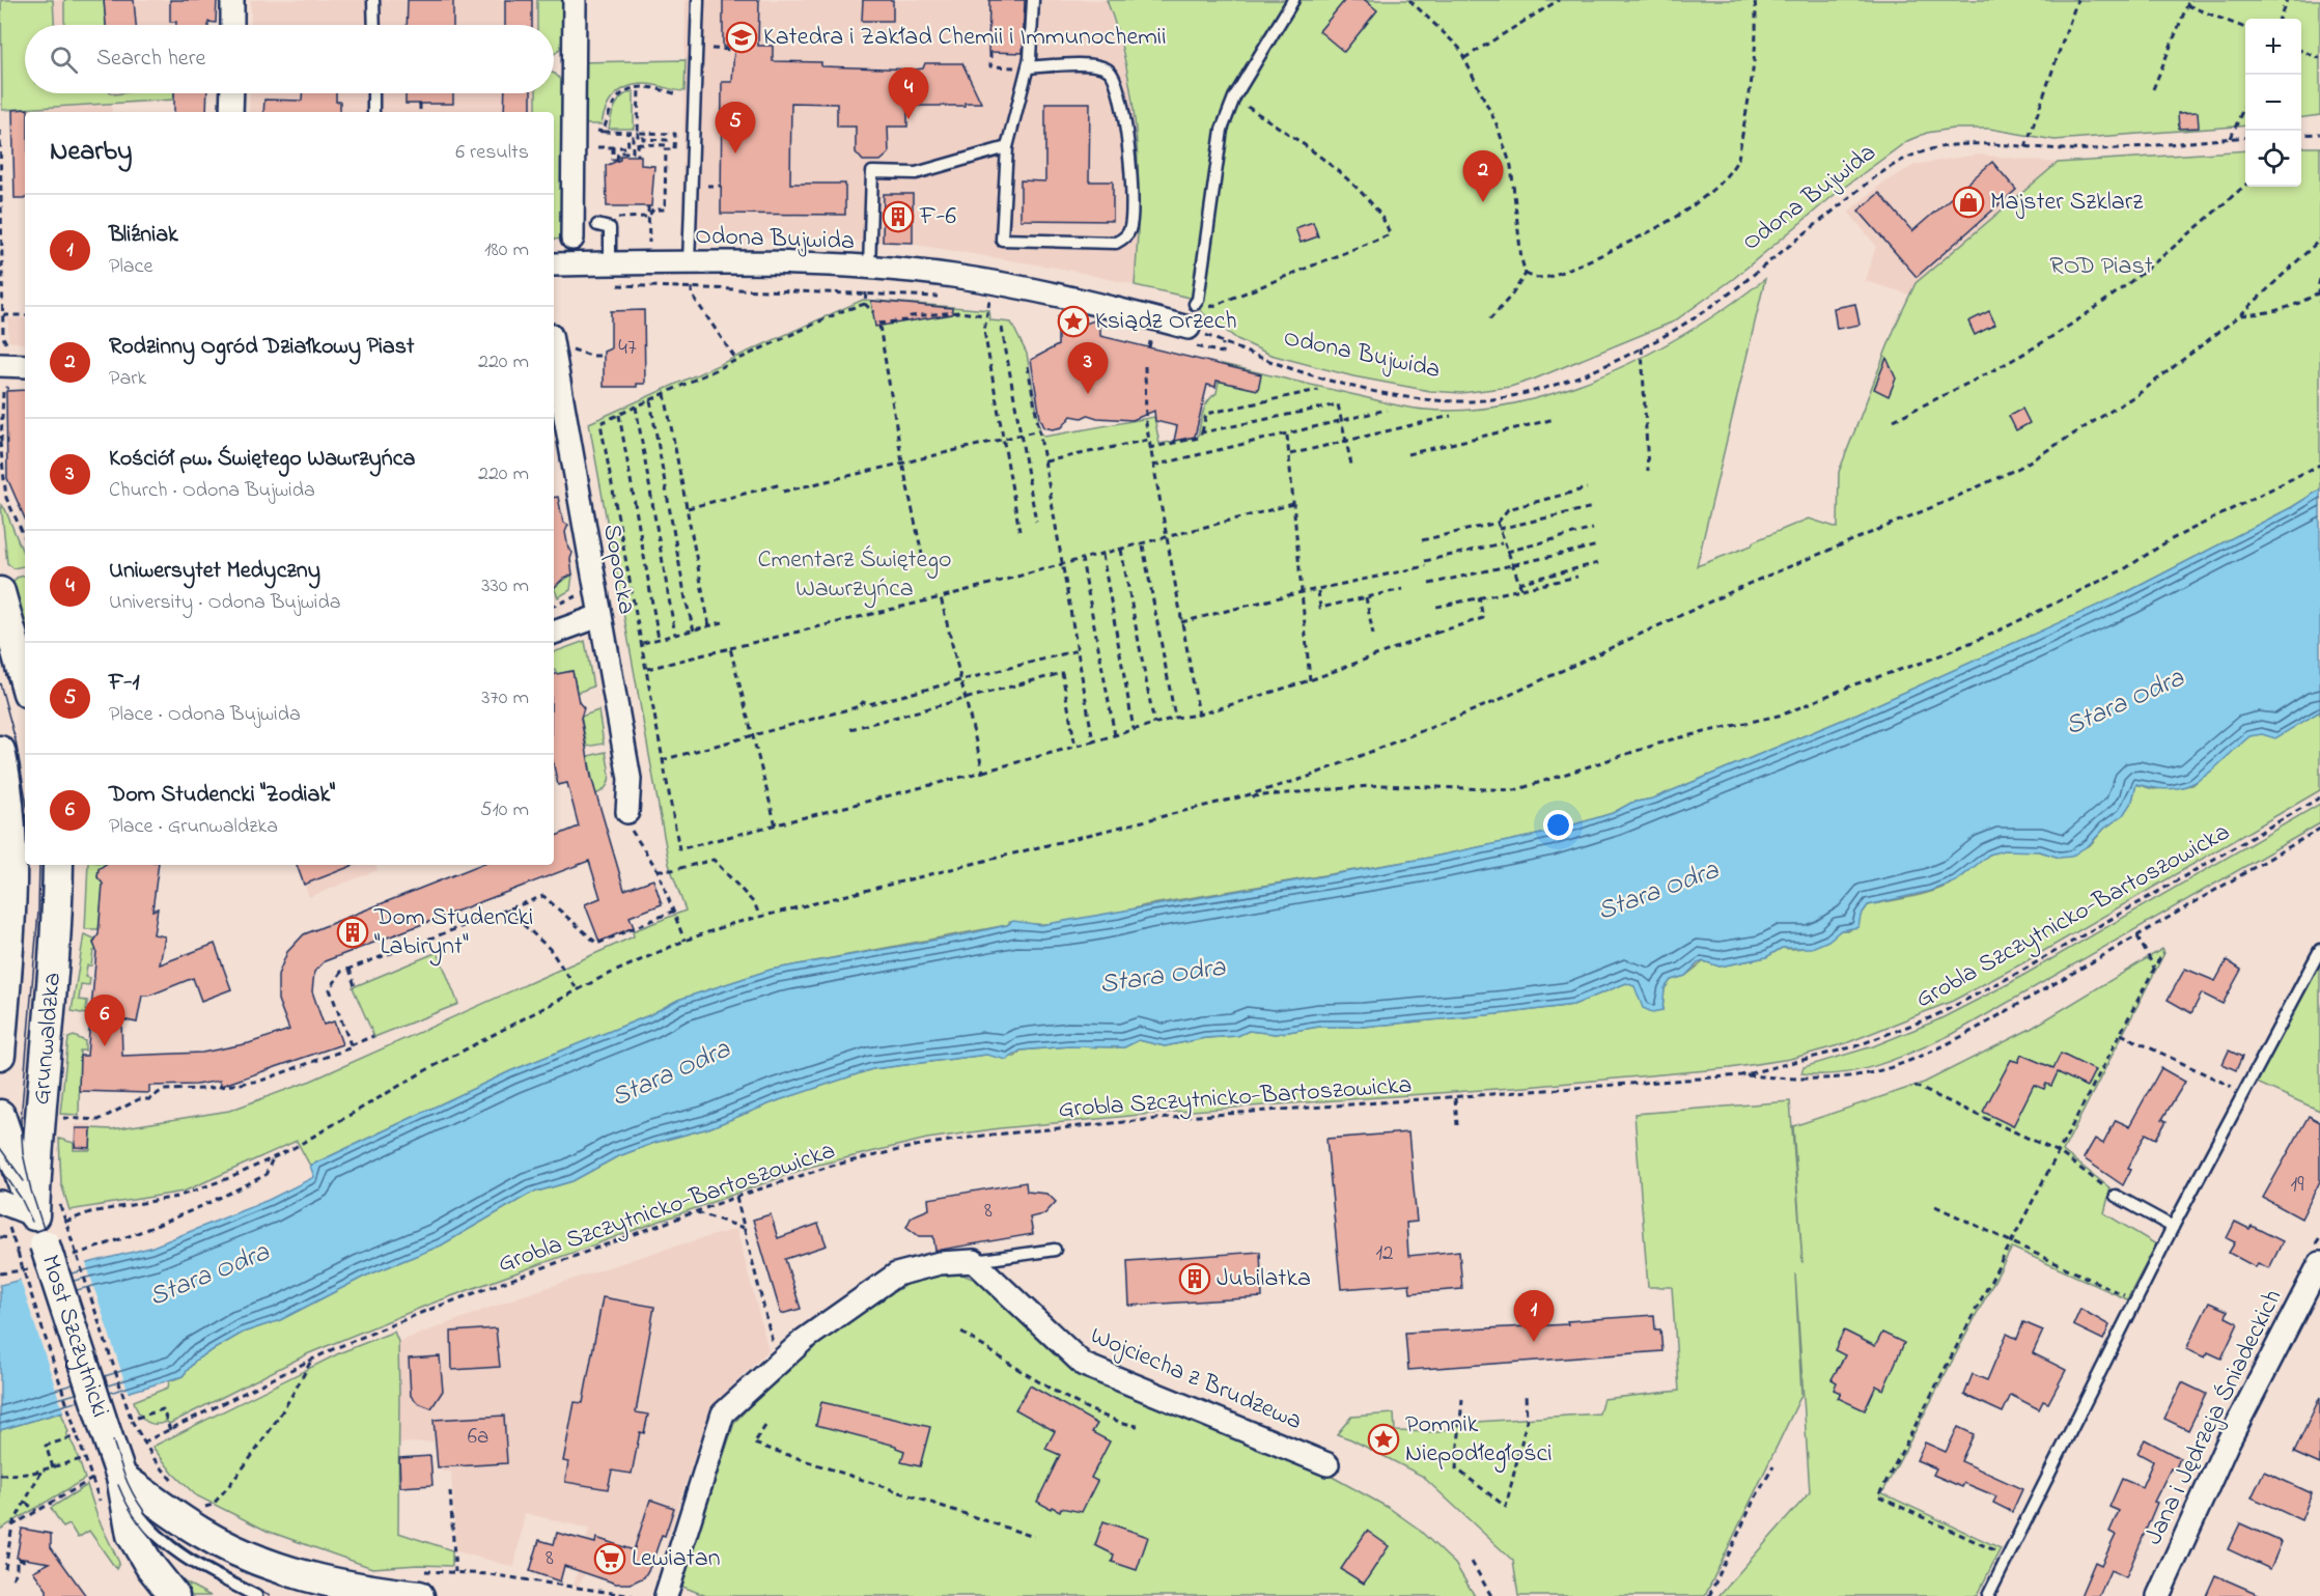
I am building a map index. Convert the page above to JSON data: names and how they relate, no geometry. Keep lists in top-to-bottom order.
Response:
{
  "streets": {
    "main road": ["Grunwaldzka", "Most Szczytnicki"],
    "street": [
      "Odona Bujwida",
      "Sopocka",
      "Wojciecha z Brudzewa",
      "Jana i Jędrzeja Śniadeckich"
    ],
    "path": ["Grobla Szczytnicko-Bartoszowicka"]
  },
  "crossings": [
    ["Grunwaldzka", "Most Szczytnicki"]
  ],
  "water": ["Stara Odra"],
  "parks": ["ROD Piast", "Cmentarz Świętego Wawrzyńca"],
  "places": {
    "school or university": ["Katedra i Zakład Chemii i Immunochemii"],
    "shop": ["Majster Szklarz"],
    "building": ["F-6", "Dom Studencki \"Labirynt\"", "Jubilatka"],
    "place": ["Ksiądz Orzech", "Pomnik Niepodłegłości"],
    "supermarket": ["Lewiatan"]
  },
  "house_numbers": [
    "47",
    "19",
    "8",
    "12",
    "6a",
    "8"
  ],
  "page": {
    "map_buttons": ["+", "−"],
    "search": "Search here",
    "pins": [
      "4",
      "5",
      "2",
      "3",
      "6",
      "1"
    ],
    "heading": ["Nearby", "6 results"],
    "list": [
      {
        "mark": "1",
        "name": "Bliźniak",
        "note": "Place",
        "value": "180 m"
      },
      {
        "mark": "2",
        "name": "Rodzinny Ogród Działkowy Piast",
        "note": "Park",
        "value": "220 m"
      },
      {
        "mark": "3",
        "name": "Kościół pw. Świętego Wawrzyńca",
        "note": "Church · Odona Bujwida",
        "value": "220 m"
      },
      {
        "mark": "4",
        "name": "Uniwersytet Medyczny",
        "note": "University · Odona Bujwida",
        "value": "330 m"
      },
      {
        "mark": "5",
        "name": "F-1",
        "note": "Place · Odona Bujwida",
        "value": "370 m"
      },
      {
        "mark": "6",
        "name": "Dom Studencki \"Zodiak\"",
        "note": "Place · Grunwaldzka",
        "value": "510 m"
      }
    ]
  }
}
